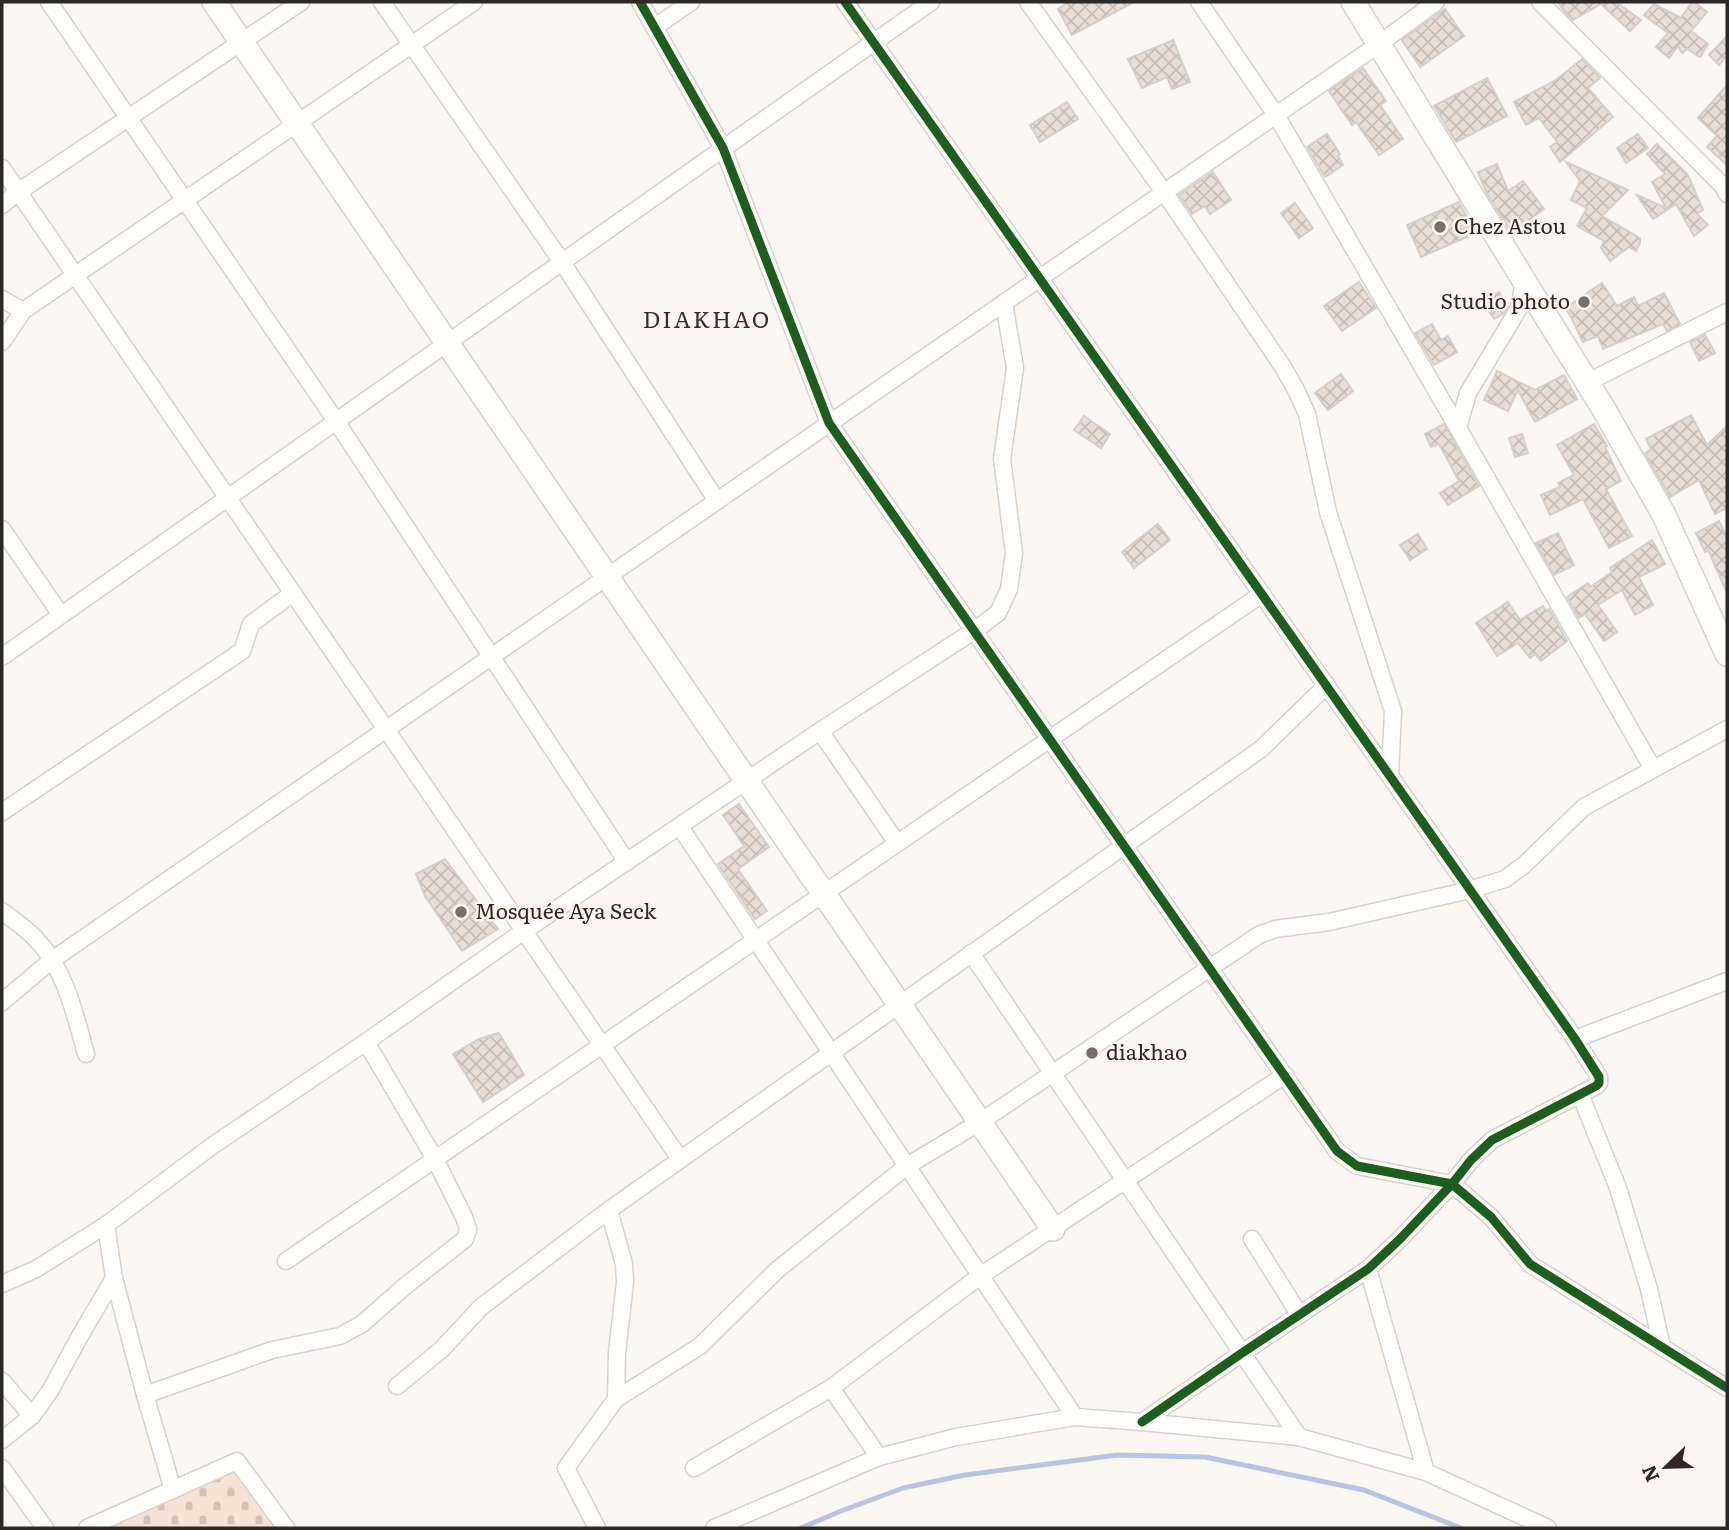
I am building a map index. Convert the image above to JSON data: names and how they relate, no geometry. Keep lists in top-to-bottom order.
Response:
{
  "districts": ["DIAKHAO"],
  "places": [
    "Chez Astou",
    "Studio photo",
    "Mosquée Aya Seck",
    "diakhao"
  ],
  "north": "bottom left"
}
